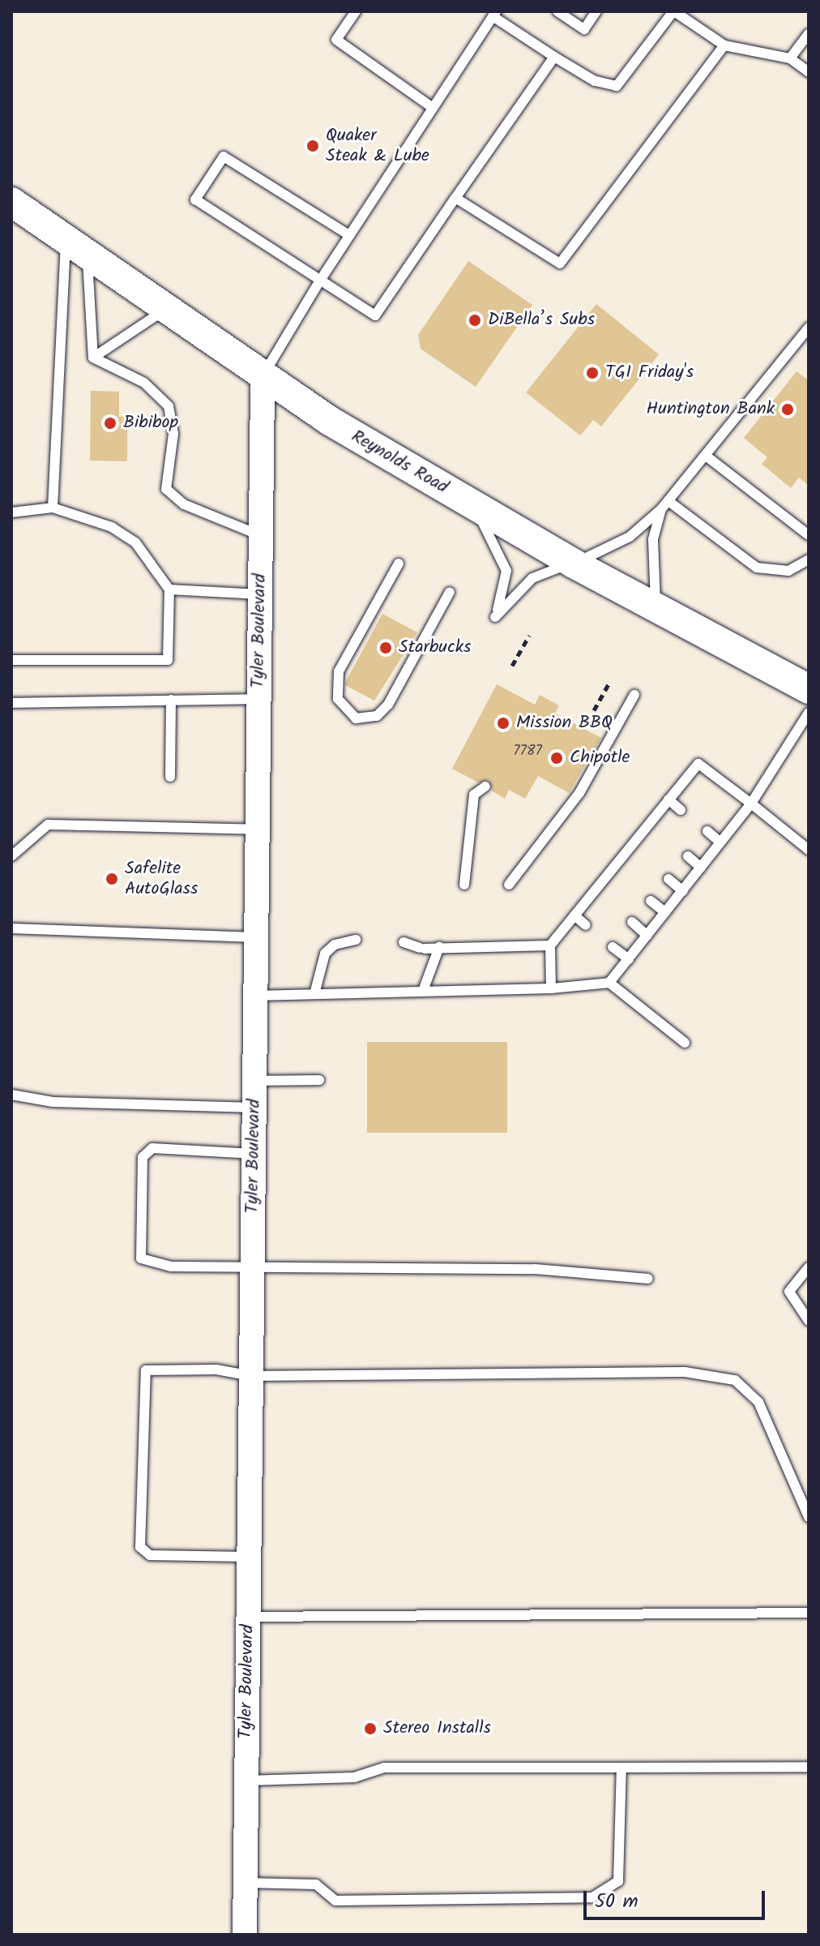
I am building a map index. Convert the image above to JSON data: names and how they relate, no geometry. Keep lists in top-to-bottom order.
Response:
{
  "streets": {
    "main road": ["Reynolds Road"],
    "street": ["Tyler Boulevard"]
  },
  "crossings": [
    ["Reynolds Road", "Tyler Boulevard"]
  ],
  "places": [
    "Quaker Steak & Lube",
    "DiBella’s Subs",
    "TGI Friday's",
    "Huntington Bank",
    "Bibibop",
    "Starbucks",
    "Mission BBQ",
    "Chipotle",
    "Safelite AutoGlass",
    "Stereo Installs"
  ],
  "house_numbers": ["7787"],
  "scale_bar": "50 m"
}
